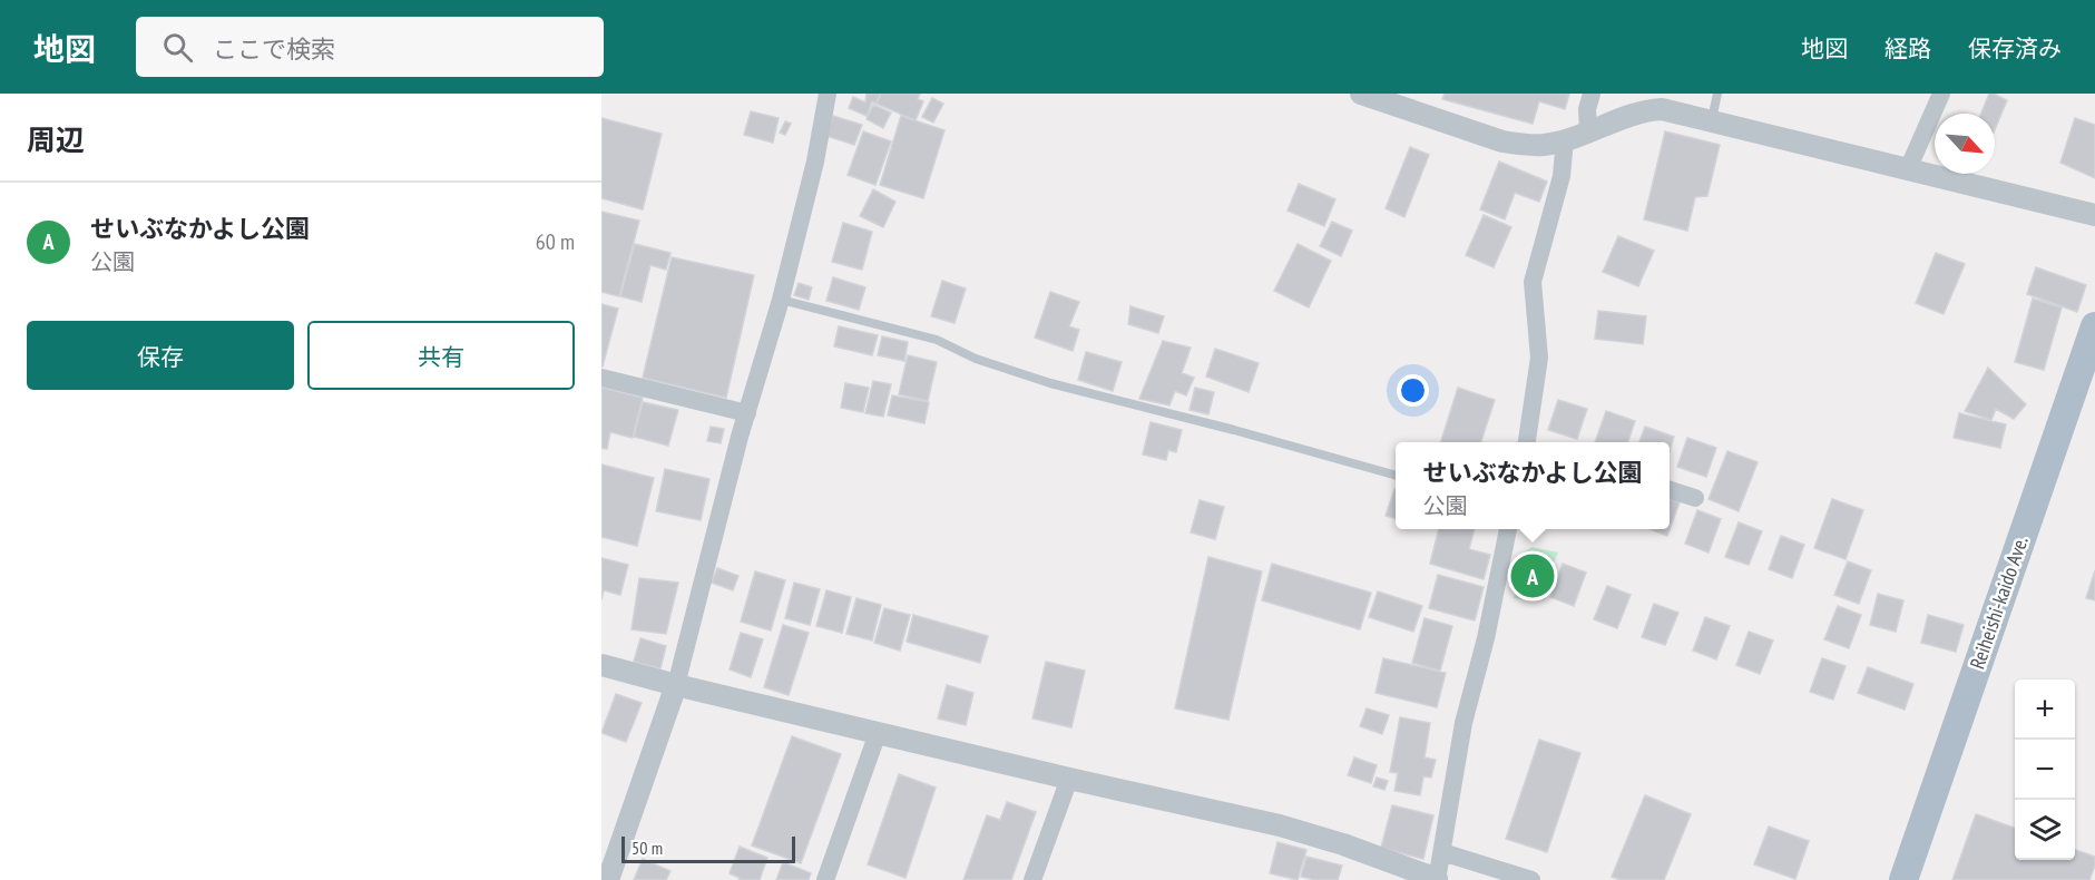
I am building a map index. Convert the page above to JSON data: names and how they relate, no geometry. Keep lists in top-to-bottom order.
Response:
{
  "streets": {
    "main road": ["Reiheishi-kaido Ave."]
  },
  "scale_bar": "50 m",
  "north": "bottom right",
  "page": {
    "header": "地図",
    "search": "ここで検索",
    "nav": ["地図", "経路", "保存済み"],
    "heading": "周辺",
    "list": [
      {
        "mark": "A",
        "name": "せいぶなかよし公園",
        "note": "公園",
        "value": "60 m"
      }
    ],
    "buttons": ["保存", "共有"],
    "popup": ["せいぶなかよし公園", "公園"],
    "pins": "A",
    "map_buttons": ["+", "−"],
    "scale": "50 m"
  }
}
